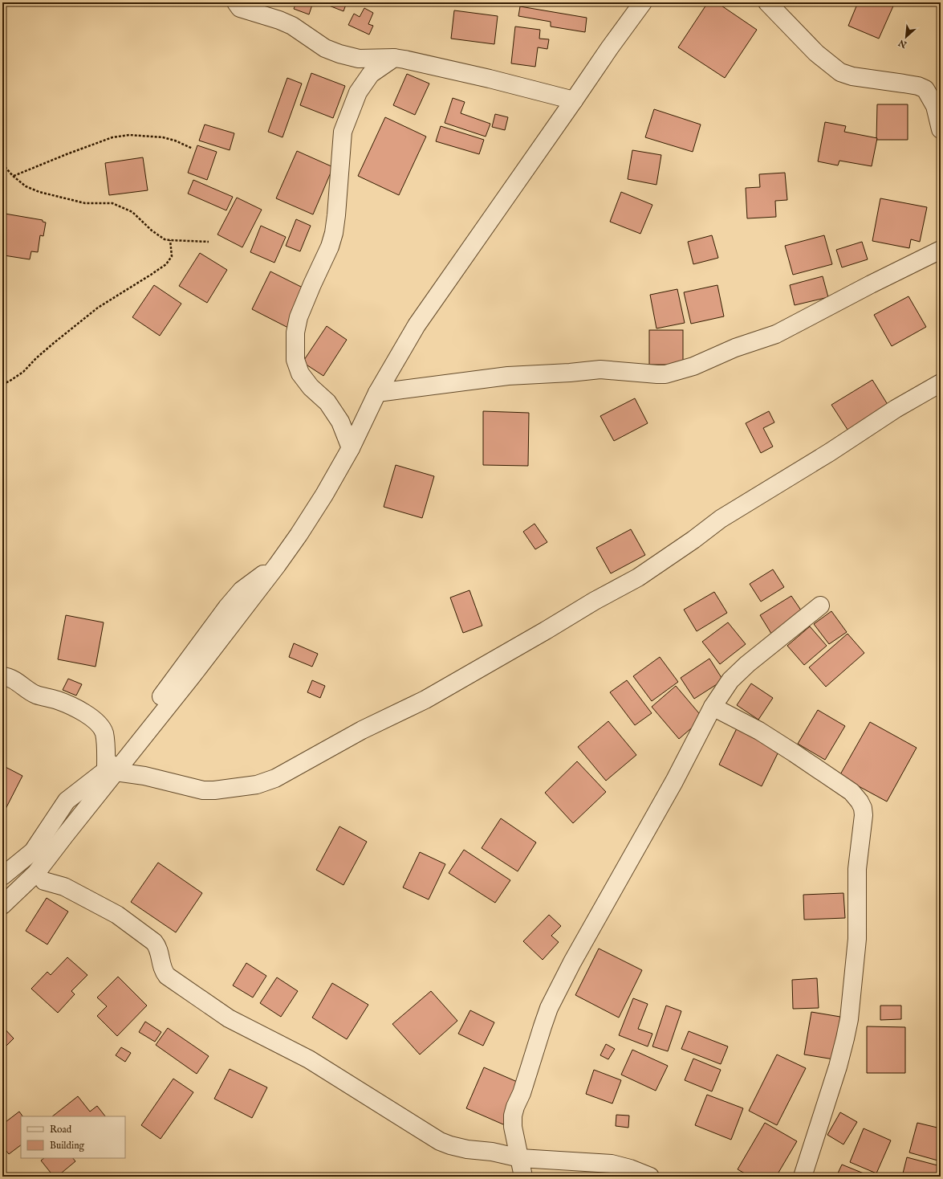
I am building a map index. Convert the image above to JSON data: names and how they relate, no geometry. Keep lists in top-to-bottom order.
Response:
{
  "legend": ["Road", "Building"],
  "north": "bottom left"
}
